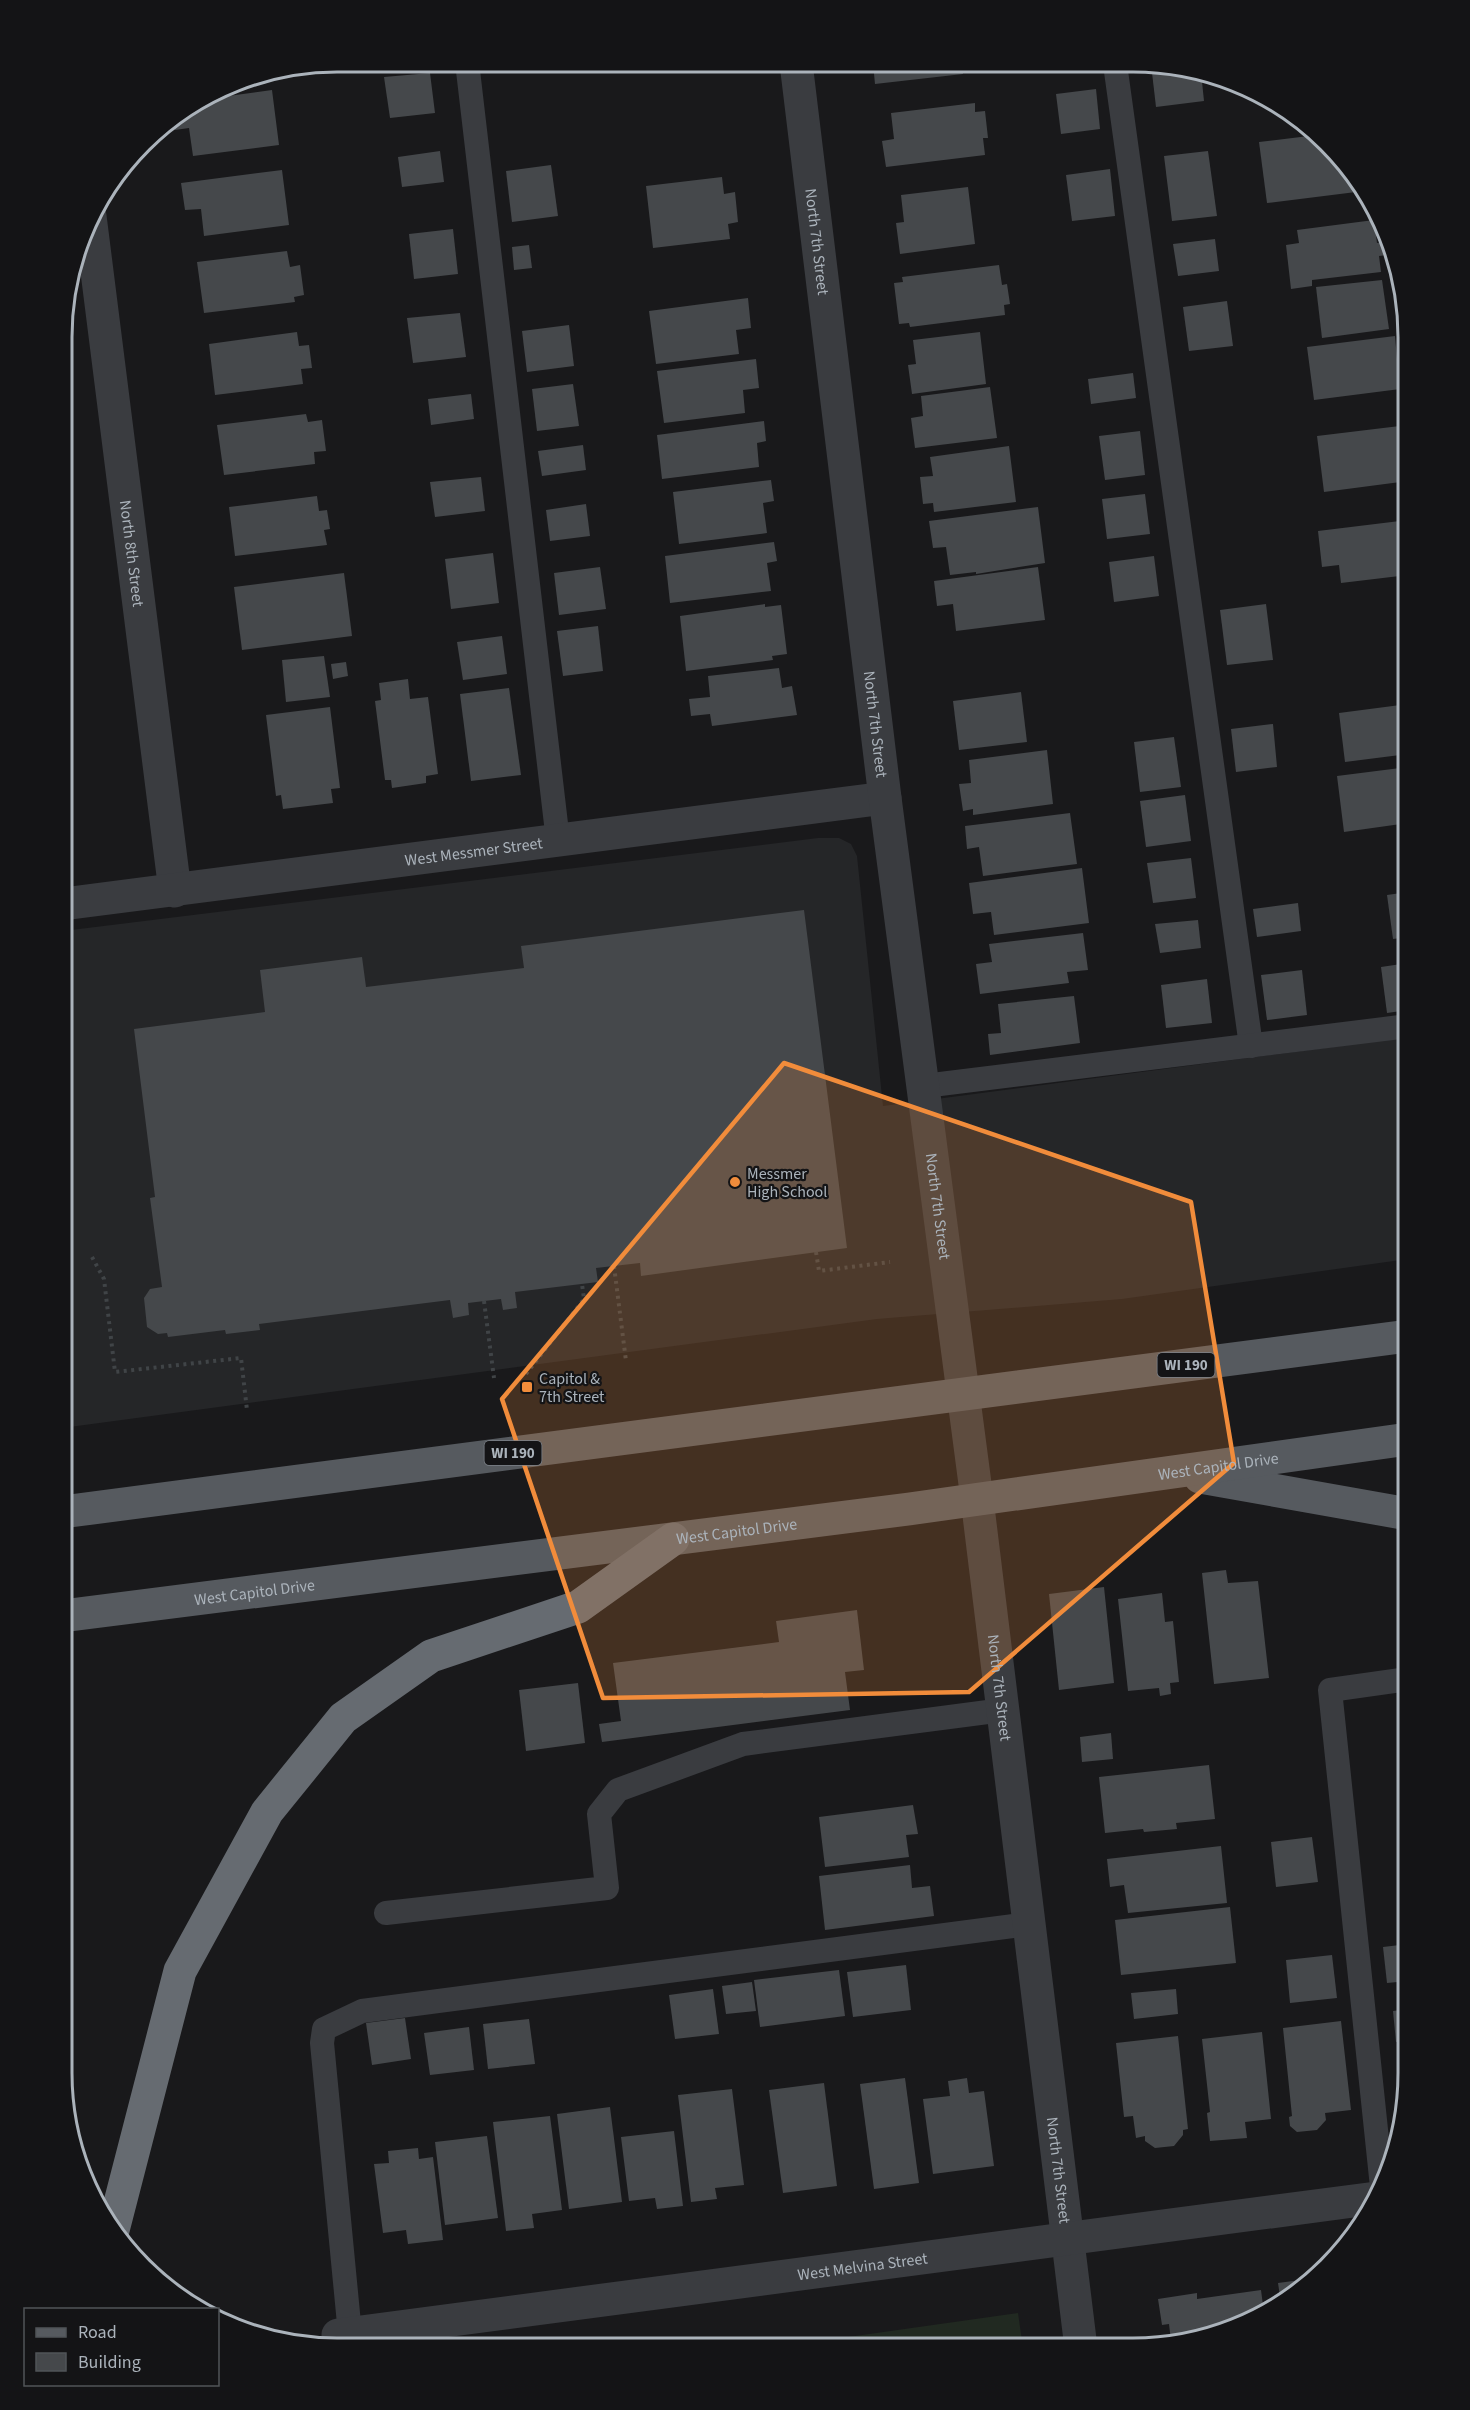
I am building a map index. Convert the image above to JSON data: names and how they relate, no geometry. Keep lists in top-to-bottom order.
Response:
{
  "streets": {
    "main road": ["WI 190", "West Capitol Drive"],
    "street": [
      "North 7th Street",
      "North 8th Street",
      "West Messmer Street",
      "West Melvina Street"
    ]
  },
  "crossings": [
    ["North 7th Street", "West Messmer Street"],
    ["North 7th Street", "WI 190"],
    ["North 7th Street", "West Capitol Drive"],
    ["North 7th Street", "West Melvina Street"],
    ["North 8th Street", "West Messmer Street"]
  ],
  "places": {
    "other": ["Messmer High School"],
    "transit": ["Capitol & 7th Street"]
  },
  "legend": ["Road", "Building"]
}
